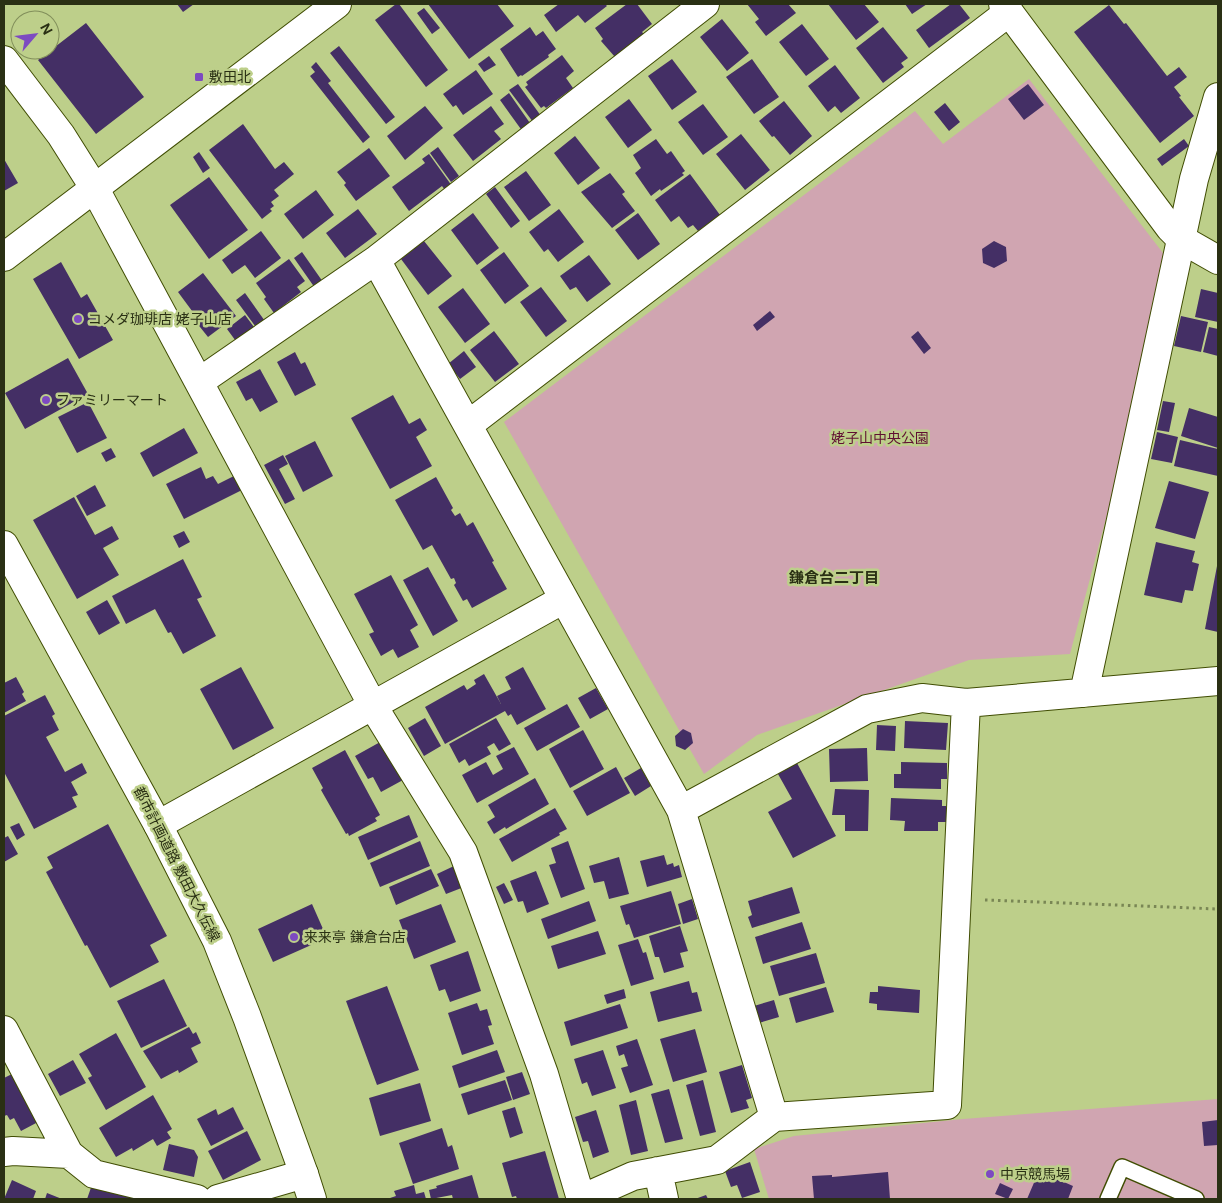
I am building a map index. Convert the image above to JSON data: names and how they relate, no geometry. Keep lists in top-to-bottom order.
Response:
{
  "streets": {
    "street": ["都市計画道路 敷田大久伝線"]
  },
  "districts": ["鎌倉台二丁目"],
  "parks": ["姥子山中央公園"],
  "places": {
    "transit": ["敷田北"],
    "other": [
      "コメダ珈琲店 姥子山店",
      "ファミリーマート",
      "来来亭 鎌倉台店",
      "中京競馬場"
    ]
  },
  "north": "top right"
}
